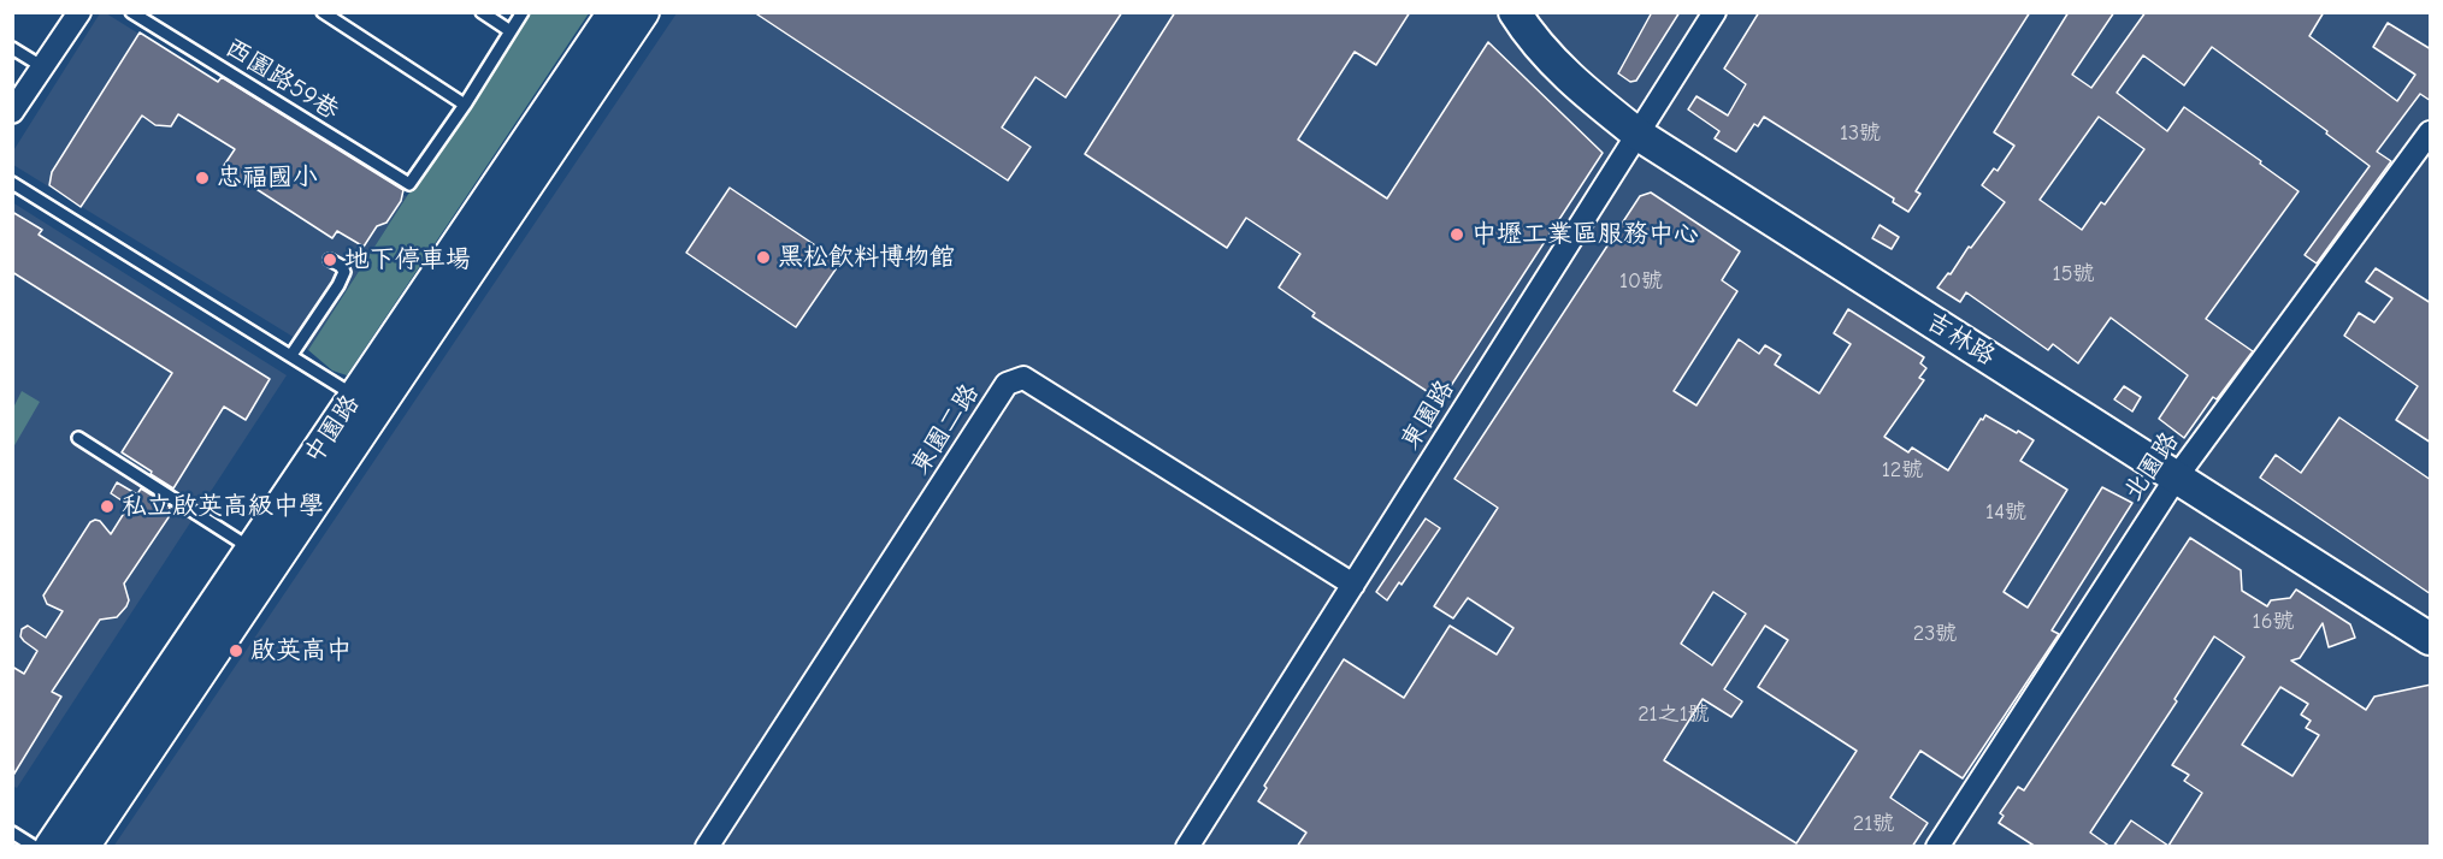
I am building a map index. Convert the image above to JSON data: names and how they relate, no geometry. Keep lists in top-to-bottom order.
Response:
{
  "streets": {
    "main road": ["吉林路", "中園路"],
    "street": ["東園路", "東園二路", "北園路"],
    "lane": ["西園路59巷"]
  },
  "crossings": [
    ["吉林路", "東園路"],
    ["吉林路", "北園路"],
    ["東園路", "東園二路"]
  ],
  "places": [
    "忠福國小",
    "中壢工業區服務中心",
    "黑松飲料博物館",
    "地下停車場",
    "私立啟英高級中學",
    "啟英高中"
  ],
  "house_numbers": [
    "13號",
    "15號",
    "10號",
    "12號",
    "14號",
    "16號",
    "23號",
    "21之1號",
    "21號"
  ]
}
